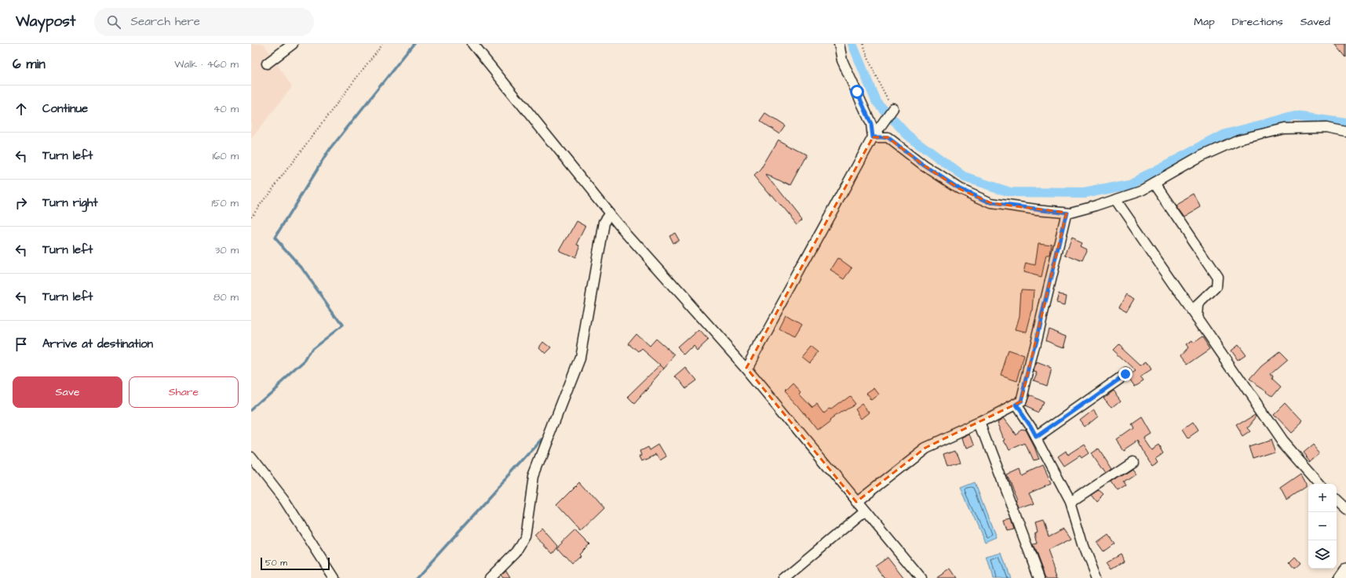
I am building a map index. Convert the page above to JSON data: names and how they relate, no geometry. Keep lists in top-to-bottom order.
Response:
{
  "scale_bar": "50 m",
  "page": {
    "header": "Waypost",
    "search": "Search here",
    "nav": ["Map", "Directions", "Saved"],
    "heading": ["6 min", "Walk · 460 m"],
    "list": [
      ["Continue", "40 m"],
      ["Turn left", "160 m"],
      ["Turn right", "150 m"],
      ["Turn left", "30 m"],
      ["Turn left", "80 m"],
      "Arrive at destination"
    ],
    "buttons": ["Save", "Share"],
    "map_buttons": ["+", "−"],
    "scale": "50 m"
  }
}
